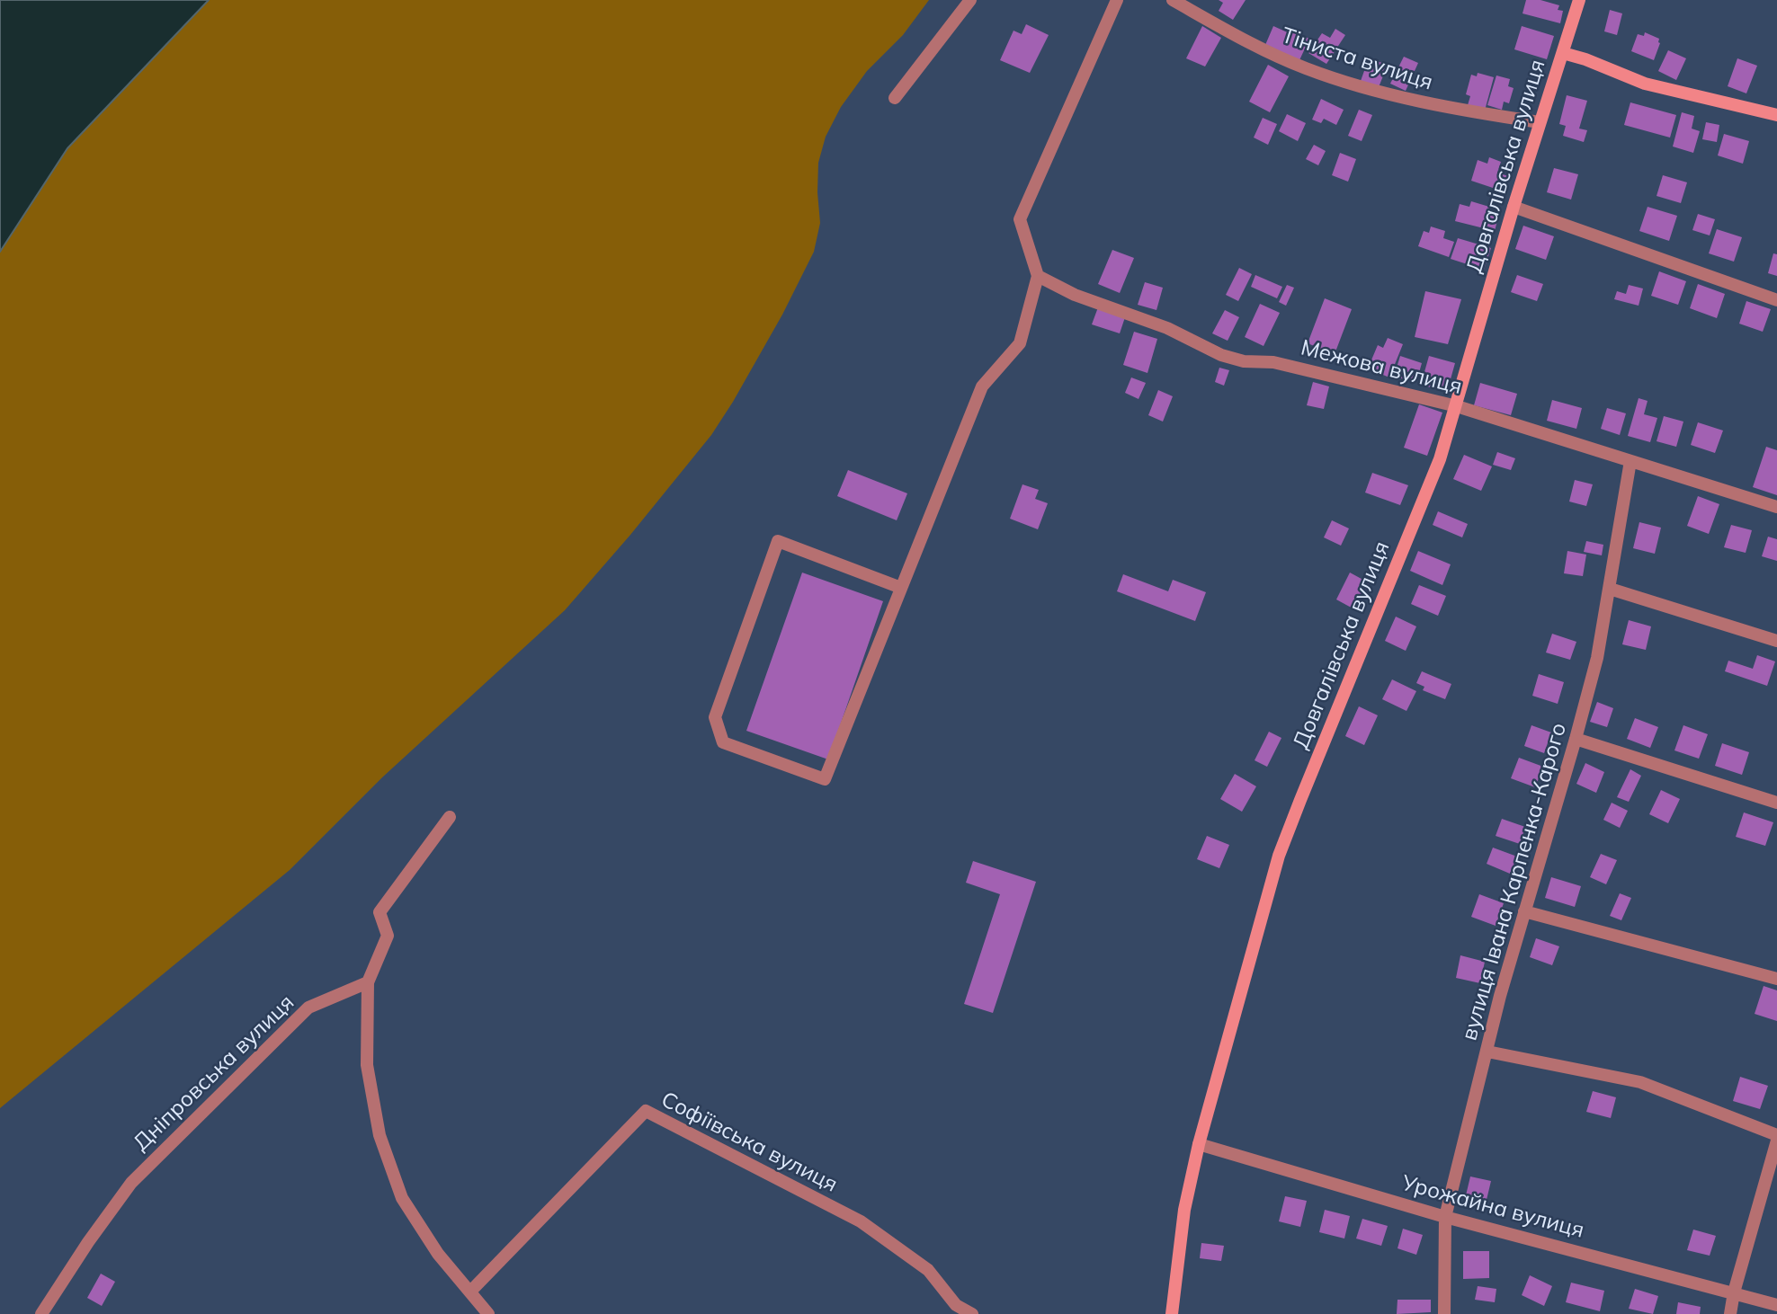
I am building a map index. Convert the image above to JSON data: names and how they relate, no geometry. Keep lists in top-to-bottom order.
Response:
{
  "streets": {
    "street": [
      "Тіниста вулиця",
      "Довгалівська вулиця",
      "Межова вулиця",
      "вулиця Івана Карпенка-Карого",
      "Дніпровська вулиця",
      "Софіївська вулиця",
      "Урожайна вулиця"
    ]
  },
  "crossings": [
    ["Тіниста вулиця", "Довгалівська вулиця"],
    ["Довгалівська вулиця", "Межова вулиця"],
    ["Довгалівська вулиця", "Урожайна вулиця"],
    ["Межова вулиця", "вулиця Івана Карпенка-Карого"],
    ["вулиця Івана Карпенка-Карого", "Урожайна вулиця"]
  ]
}
